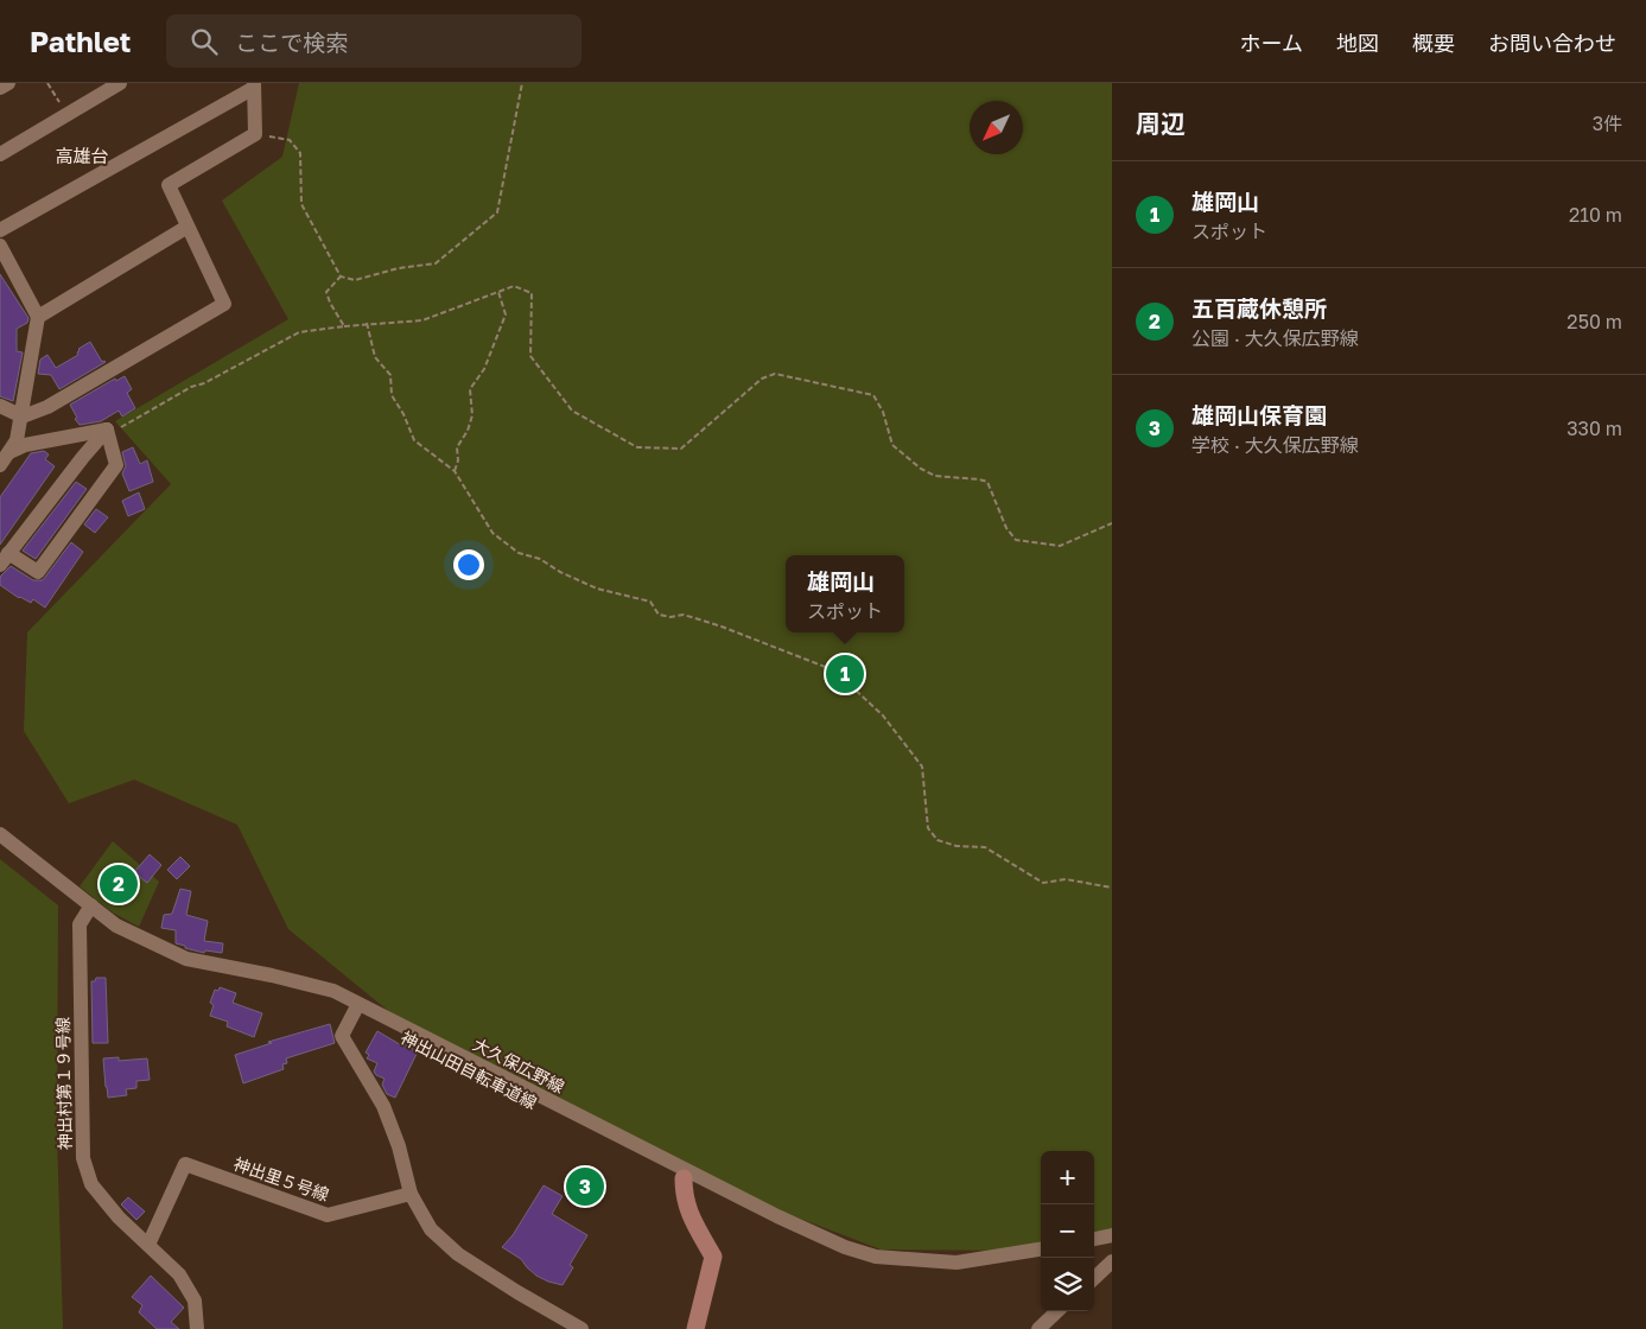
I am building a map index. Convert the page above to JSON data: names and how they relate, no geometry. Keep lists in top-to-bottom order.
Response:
{
  "streets": {
    "street": ["大久保広野線", "神出村第１９号線", "神出里５号線"]
  },
  "crossings": [
    ["大久保広野線", "神出村第１９号線"],
    ["神出村第１９号線", "神出里５号線"]
  ],
  "districts": ["高雄台"],
  "north": "bottom left",
  "page": {
    "header": "Pathlet",
    "search": "ここで検索",
    "nav": [
      "ホーム",
      "地図",
      "概要",
      "お問い合わせ"
    ],
    "heading": ["周辺", "3件"],
    "list": [
      {
        "mark": "1",
        "name": "雄岡山",
        "note": "スポット",
        "value": "210 m"
      },
      {
        "mark": "2",
        "name": "五百蔵休憩所",
        "note": "公園 · 大久保広野線",
        "value": "250 m"
      },
      {
        "mark": "3",
        "name": "雄岡山保育園",
        "note": "学校 · 大久保広野線",
        "value": "330 m"
      }
    ],
    "popup": ["雄岡山", "スポット"],
    "pins": ["1", "2", "3"],
    "map_buttons": ["+", "−"]
  }
}
